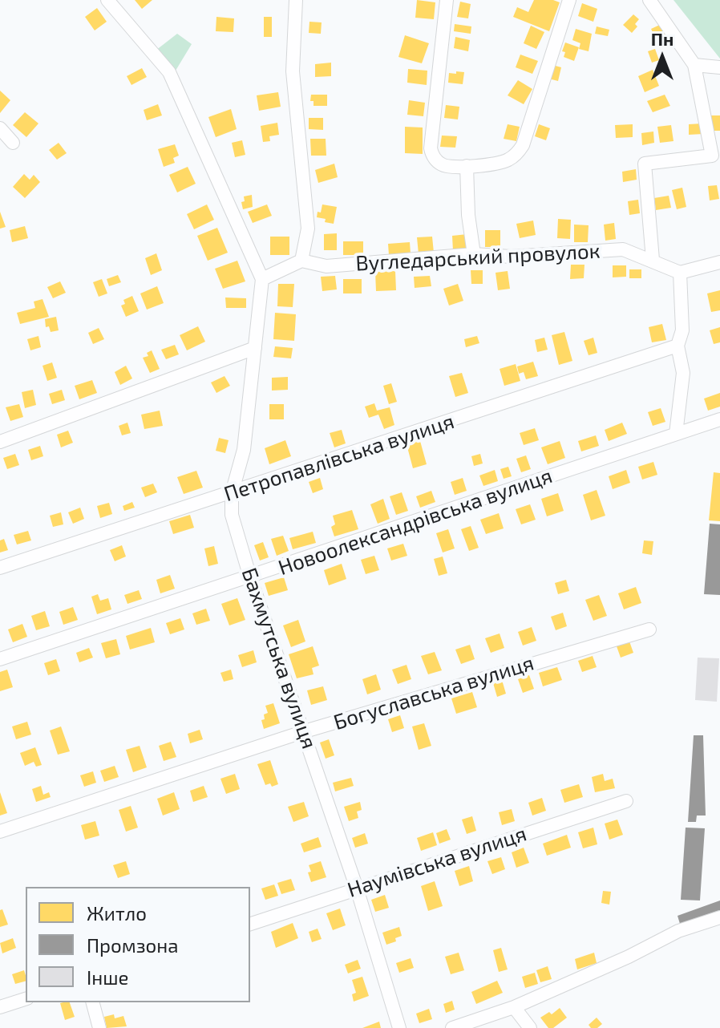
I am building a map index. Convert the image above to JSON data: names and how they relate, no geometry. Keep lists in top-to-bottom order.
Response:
{
  "streets": {
    "street": [
      "Вугледарський провулок",
      "Петропавлівська вулиця",
      "Новоолександрівська вулиця",
      "Бахмутська вулиця",
      "Богуславська вулиця",
      "Наумівська вулиця"
    ]
  },
  "crossings": [
    ["Петропавлівська вулиця", "Бахмутська вулиця"],
    ["Новоолександрівська вулиця", "Бахмутська вулиця"],
    ["Бахмутська вулиця", "Богуславська вулиця"],
    ["Бахмутська вулиця", "Наумівська вулиця"]
  ],
  "legend": ["Житло", "Промзона", "Інше"],
  "north": "top"
}
